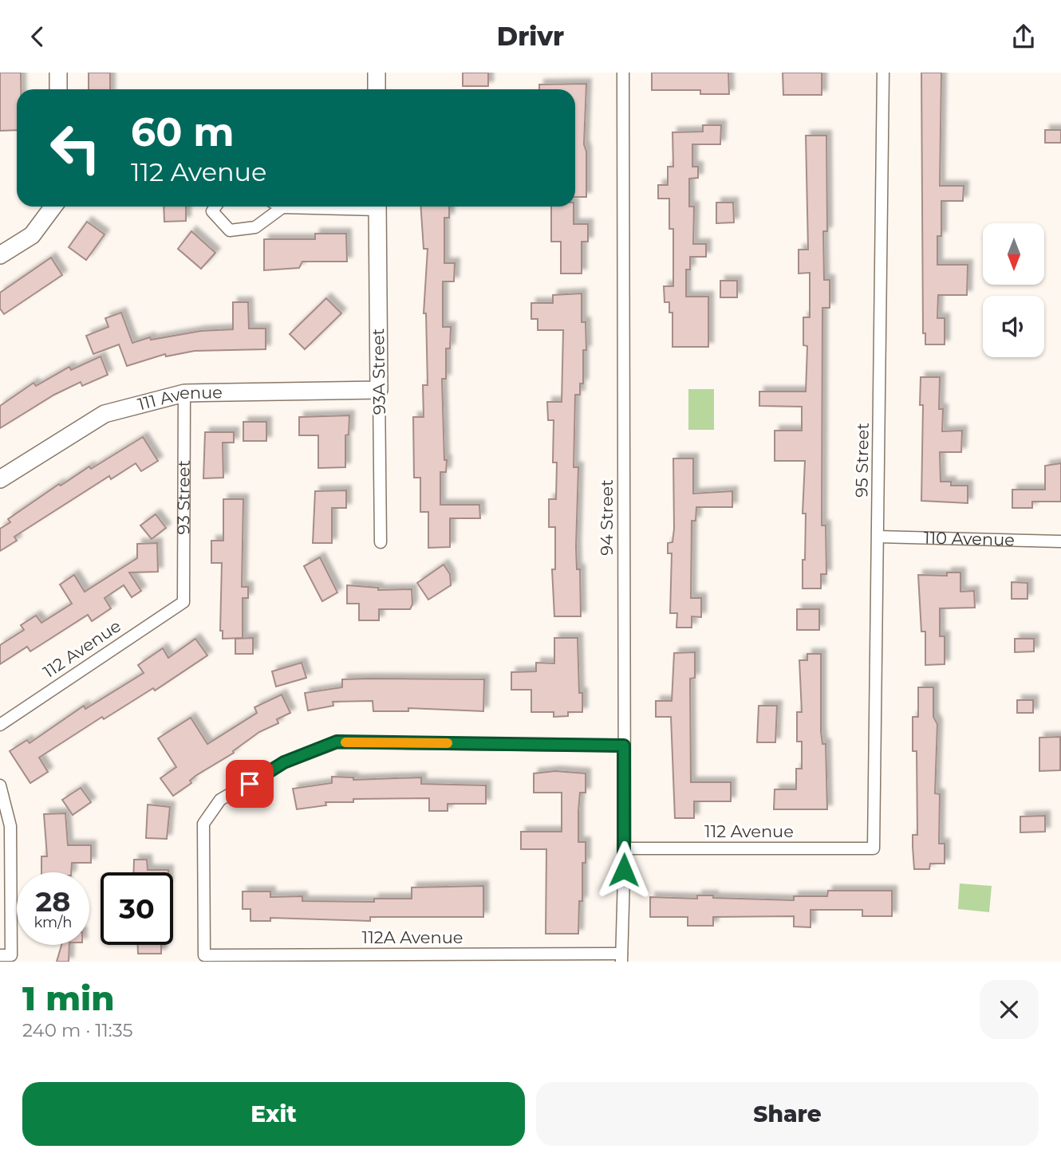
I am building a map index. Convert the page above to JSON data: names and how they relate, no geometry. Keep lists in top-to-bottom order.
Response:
{
  "streets": {
    "street": [
      "93A Street",
      "111 Avenue",
      "95 Street",
      "93 Street",
      "94 Street",
      "110 Avenue",
      "112 Avenue",
      "112A Avenue"
    ]
  },
  "crossings": [
    ["93A Street", "111 Avenue"],
    ["111 Avenue", "93 Street"],
    ["95 Street", "110 Avenue"],
    ["95 Street", "112 Avenue"],
    ["93 Street", "112 Avenue"],
    ["94 Street", "112 Avenue"],
    ["94 Street", "112A Avenue"]
  ],
  "north": "bottom",
  "page": {
    "header": "Drivr",
    "turn": ["60 m", "112 Avenue"],
    "speed": "28 km/h",
    "limit": "30",
    "heading": ["1 min", "240 m · 11:35"],
    "buttons": ["Exit", "Share"]
  }
}
